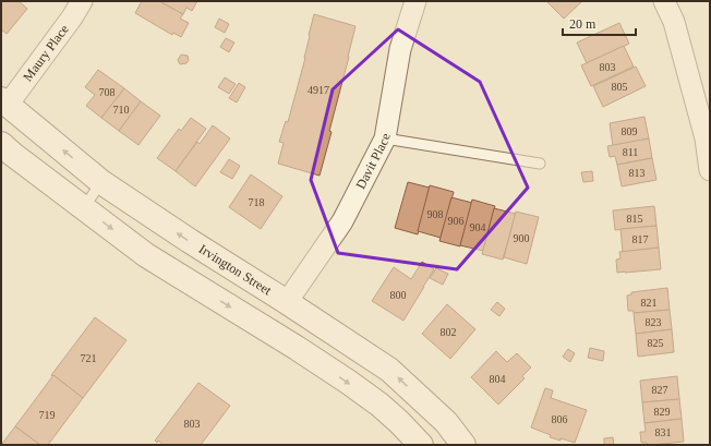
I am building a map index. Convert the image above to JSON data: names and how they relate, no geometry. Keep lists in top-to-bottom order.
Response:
{
  "streets": {
    "street": ["Maury Place", "Davit Place", "Irvington Street"]
  },
  "crossings": [
    ["Maury Place", "Irvington Street"],
    ["Davit Place", "Irvington Street"]
  ],
  "house_numbers": [
    "803",
    "805",
    "4917",
    "708",
    "710",
    "809",
    "811",
    "813",
    "718",
    "908",
    "815",
    "906",
    "904",
    "900",
    "817",
    "800",
    "821",
    "823",
    "802",
    "825",
    "721",
    "804",
    "827",
    "829",
    "719",
    "806",
    "803",
    "831"
  ],
  "scale_bar": "20 m"
}
